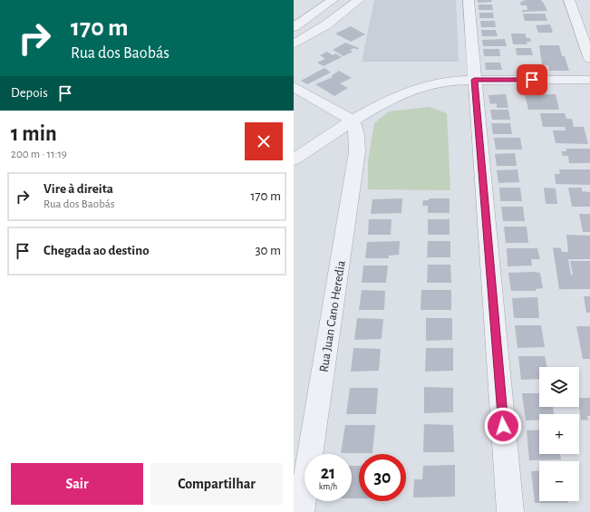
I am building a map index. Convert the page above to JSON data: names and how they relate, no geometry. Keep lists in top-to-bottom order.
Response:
{
  "streets": {
    "street": ["Rua Juan Cano Heredia"]
  },
  "page": {
    "turn": ["170 m", "Rua dos Baobás"],
    "then": "Depois",
    "heading": ["1 min", "200 m · 11:19"],
    "list": [
      {
        "name": "Vire à direita",
        "note": "Rua dos Baobás",
        "value": "170 m"
      },
      {
        "name": "Chegada ao destino",
        "value": "30 m"
      }
    ],
    "map_buttons": ["+", "−"],
    "speed": "21 km/h",
    "limit": "30",
    "buttons": ["Sair", "Compartilhar"]
  }
}
